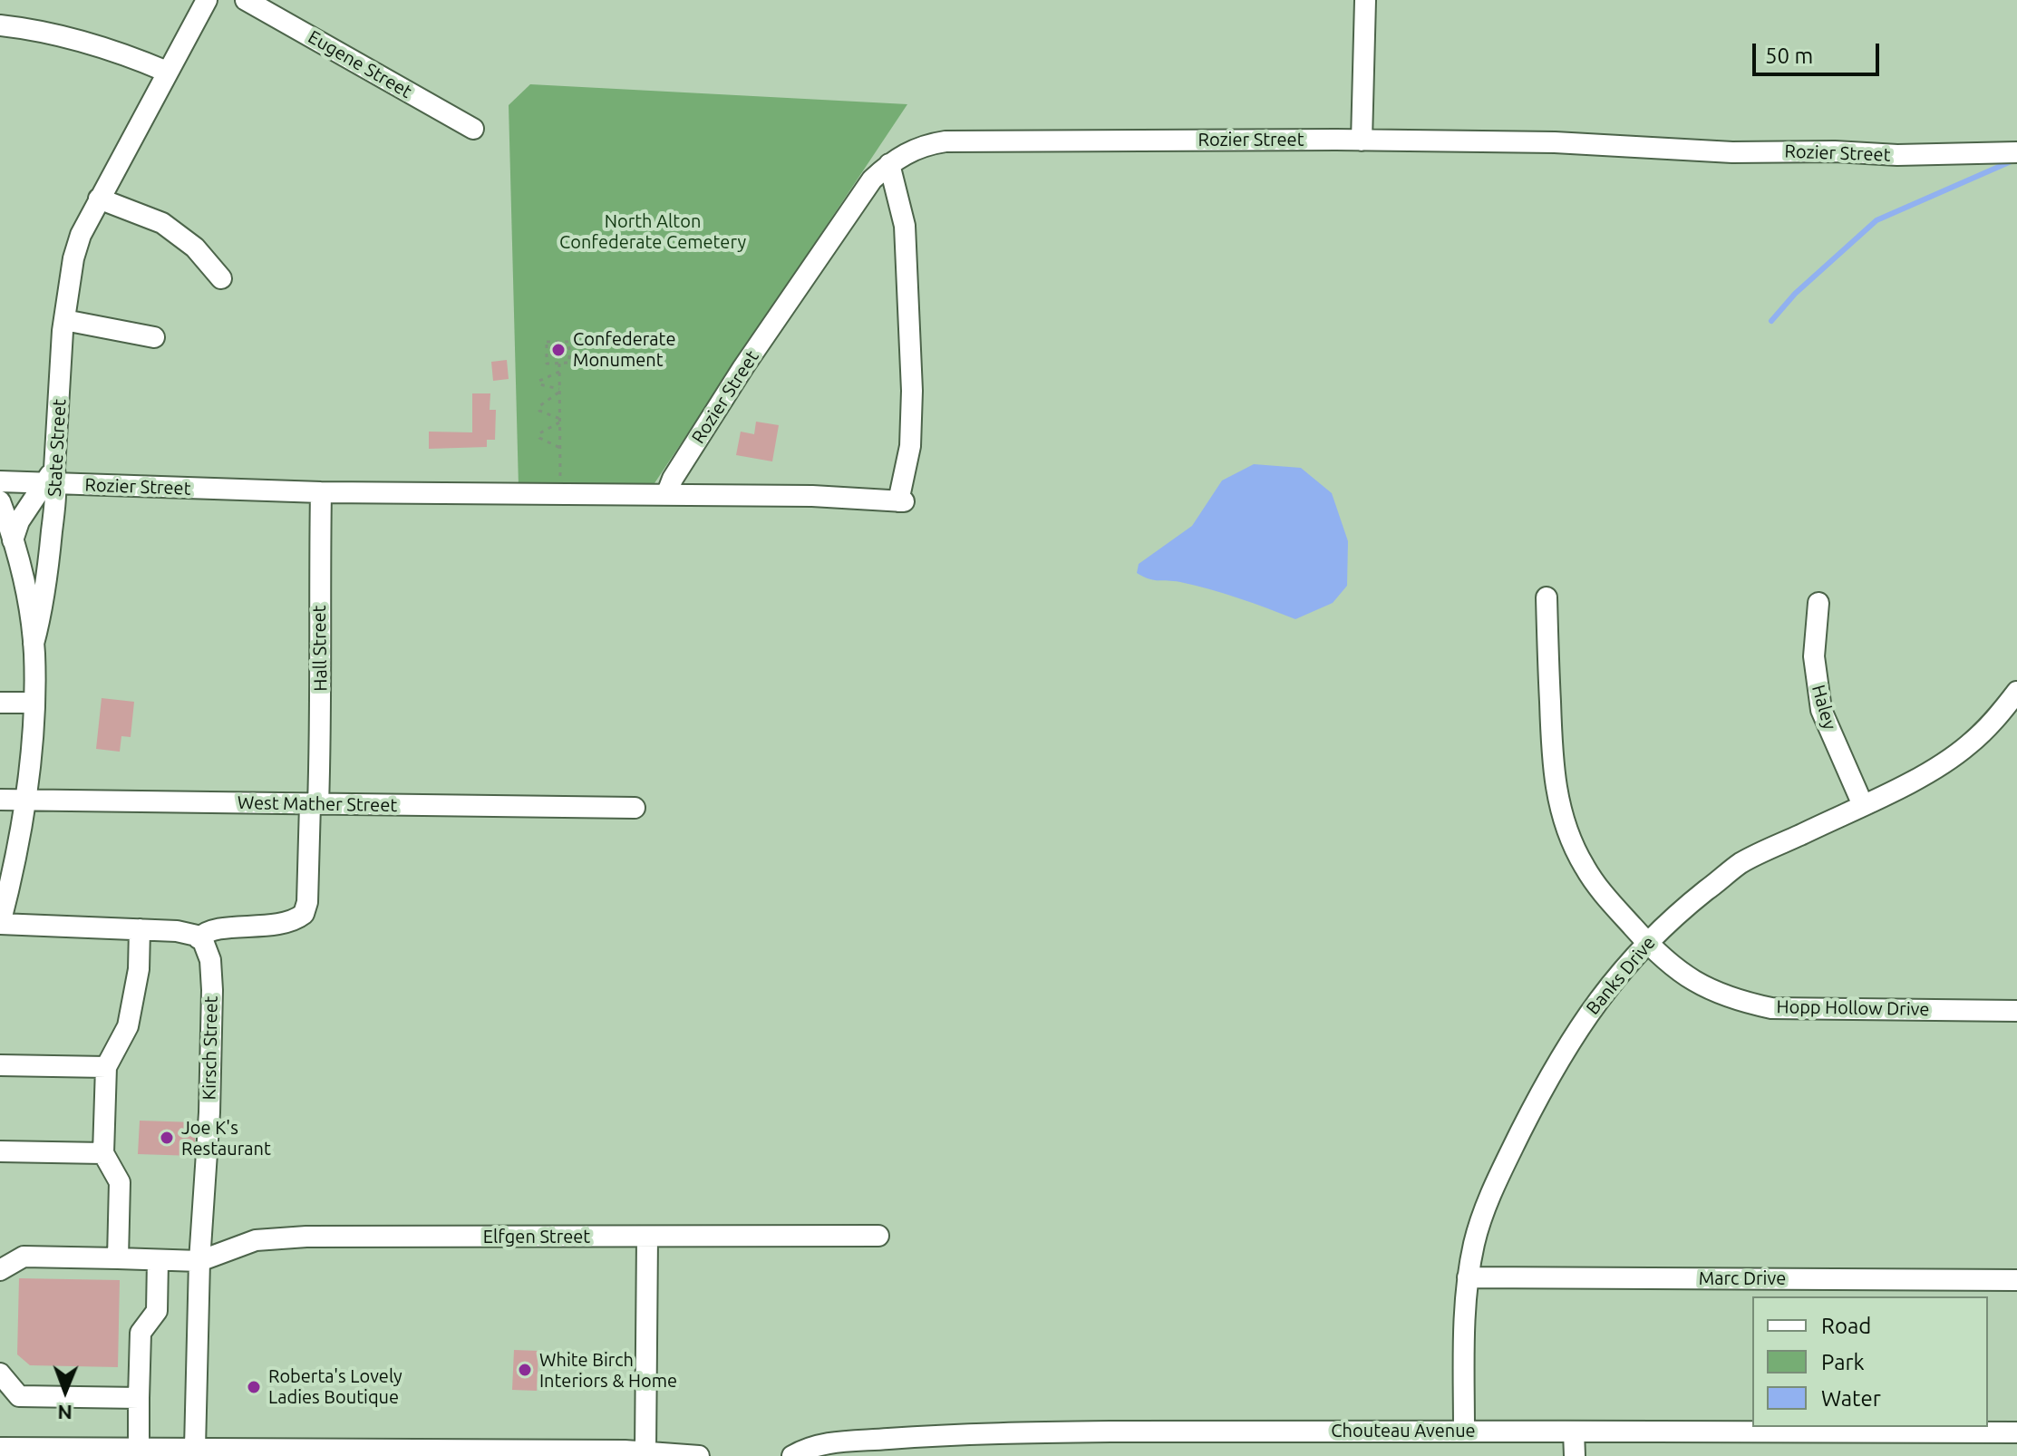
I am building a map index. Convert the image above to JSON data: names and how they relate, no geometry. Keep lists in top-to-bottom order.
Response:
{
  "streets": {
    "street": [
      "Eugene Street",
      "Rozier Street",
      "State Street",
      "Hall Street",
      "Haley",
      "West Mather Street",
      "Banks Drive",
      "Hopp Hollow Drive",
      "Kirsch Street",
      "Elfgen Street",
      "Marc Drive",
      "Chouteau Avenue"
    ]
  },
  "crossings": [
    ["Rozier Street", "State Street"],
    ["Rozier Street", "Hall Street"],
    ["State Street", "West Mather Street"],
    ["Hall Street", "West Mather Street"],
    ["Hall Street", "Kirsch Street"],
    ["Haley", "Banks Drive"],
    ["Banks Drive", "Hopp Hollow Drive"],
    ["Banks Drive", "Marc Drive"],
    ["Banks Drive", "Chouteau Avenue"],
    ["Kirsch Street", "Elfgen Street"]
  ],
  "parks": ["North Alton Confederate Cemetery"],
  "places": [
    "Confederate Monument",
    "Joe K's Restaurant",
    "White Birch Interiors & Home",
    "Roberta's Lovely Ladies Boutique"
  ],
  "legend": ["Road", "Park", "Water"],
  "scale_bar": "50 m",
  "north": "bottom"
}
